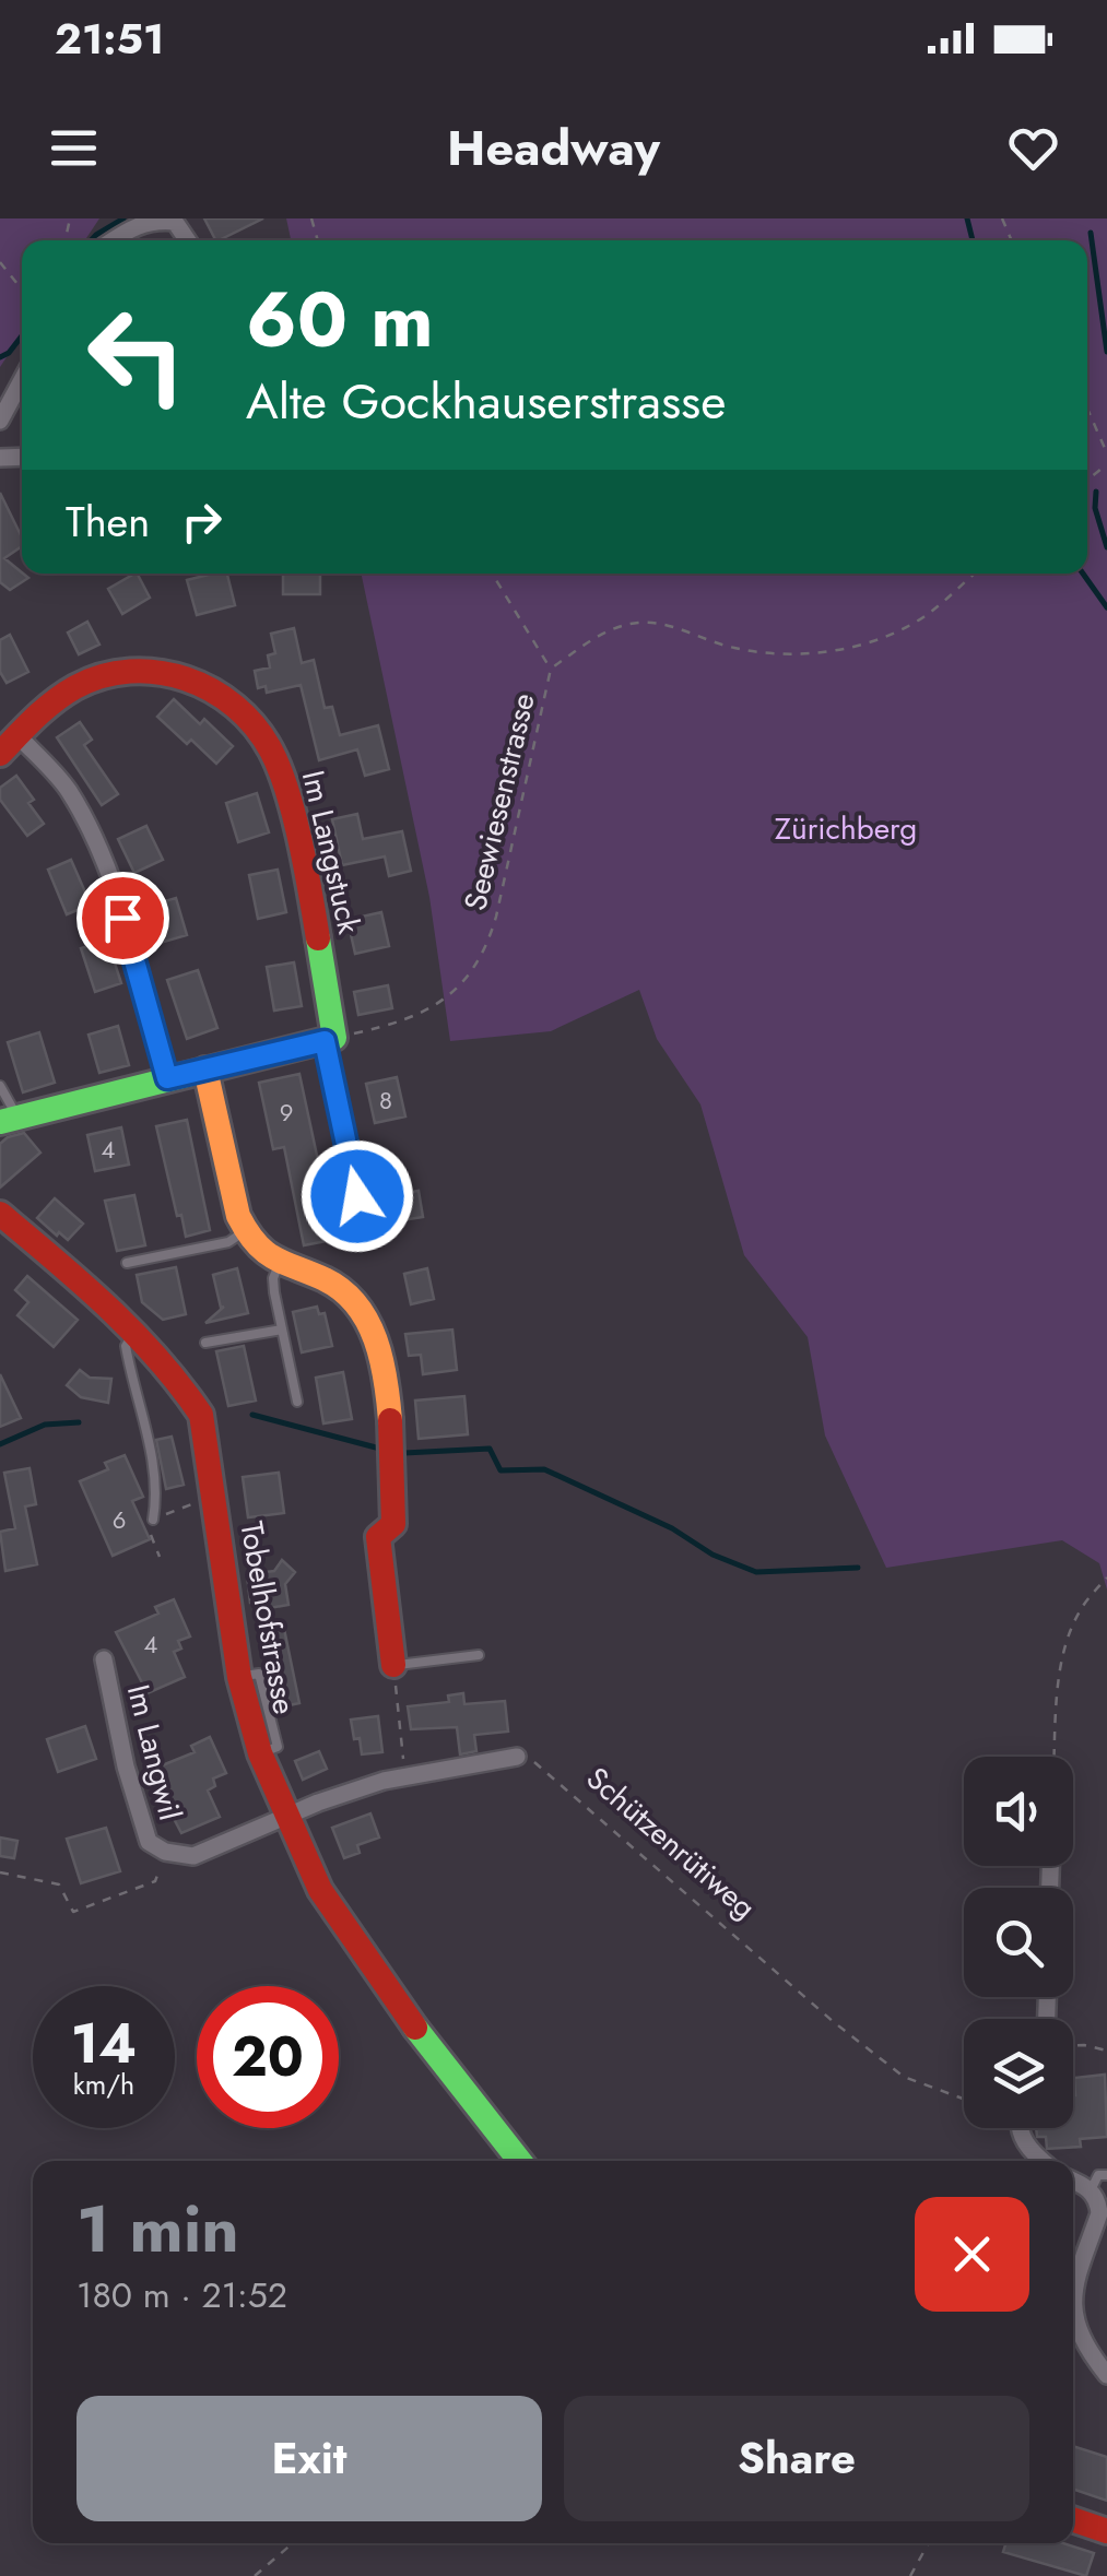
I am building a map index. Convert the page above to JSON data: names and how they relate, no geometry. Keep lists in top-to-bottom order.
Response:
{
  "streets": {
    "street": ["Im Langstuck", "Tobelhofstrasse", "Im Langwil"],
    "path": ["Seewiesenstrasse", "Schützenrütiweg"]
  },
  "crossings": [
    ["Tobelhofstrasse", "Im Langwil"]
  ],
  "parks": ["Zürichberg"],
  "house_numbers": [
    "8",
    "9",
    "4",
    "6",
    "4"
  ],
  "page": {
    "status": "21:51",
    "header": "Headway",
    "turn": ["60 m", "Alte Gockhauserstrasse"],
    "then": "Then",
    "speed": "14 km/h",
    "limit": "20",
    "heading": ["1 min", "180 m · 21:52"],
    "buttons": ["Exit", "Share"]
  }
}
